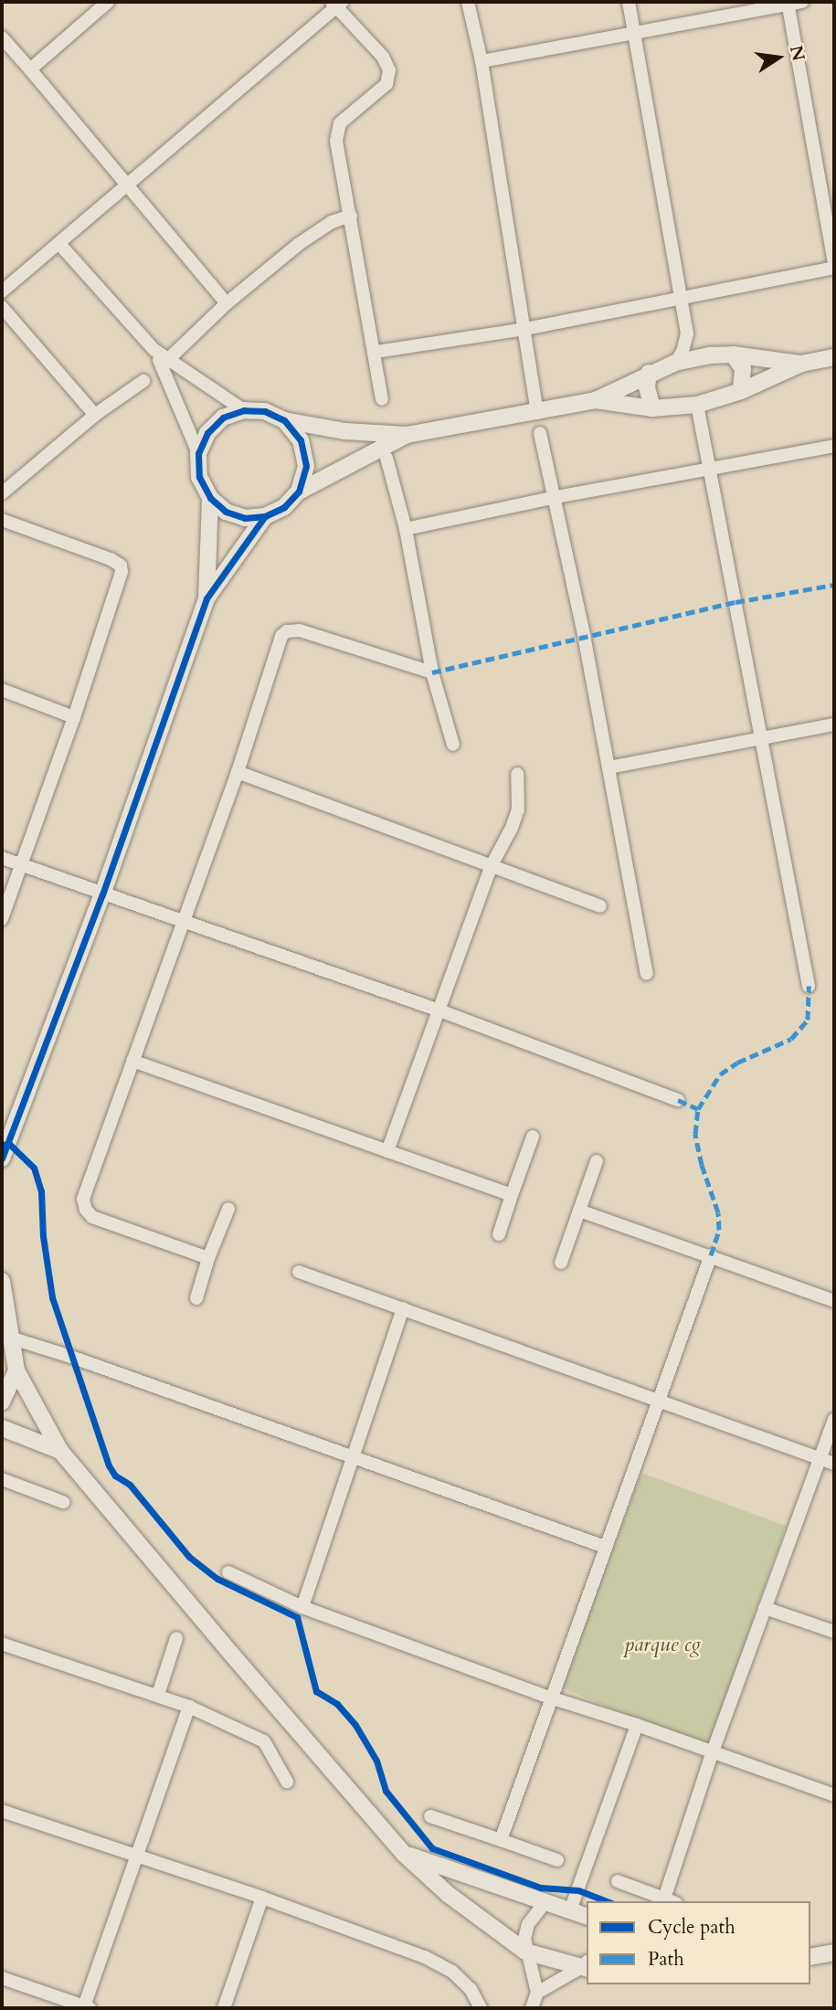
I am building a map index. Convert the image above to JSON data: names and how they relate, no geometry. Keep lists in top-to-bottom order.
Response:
{
  "parks": ["parque cg"],
  "legend": ["Cycle path", "Path"],
  "north": "right"
}
